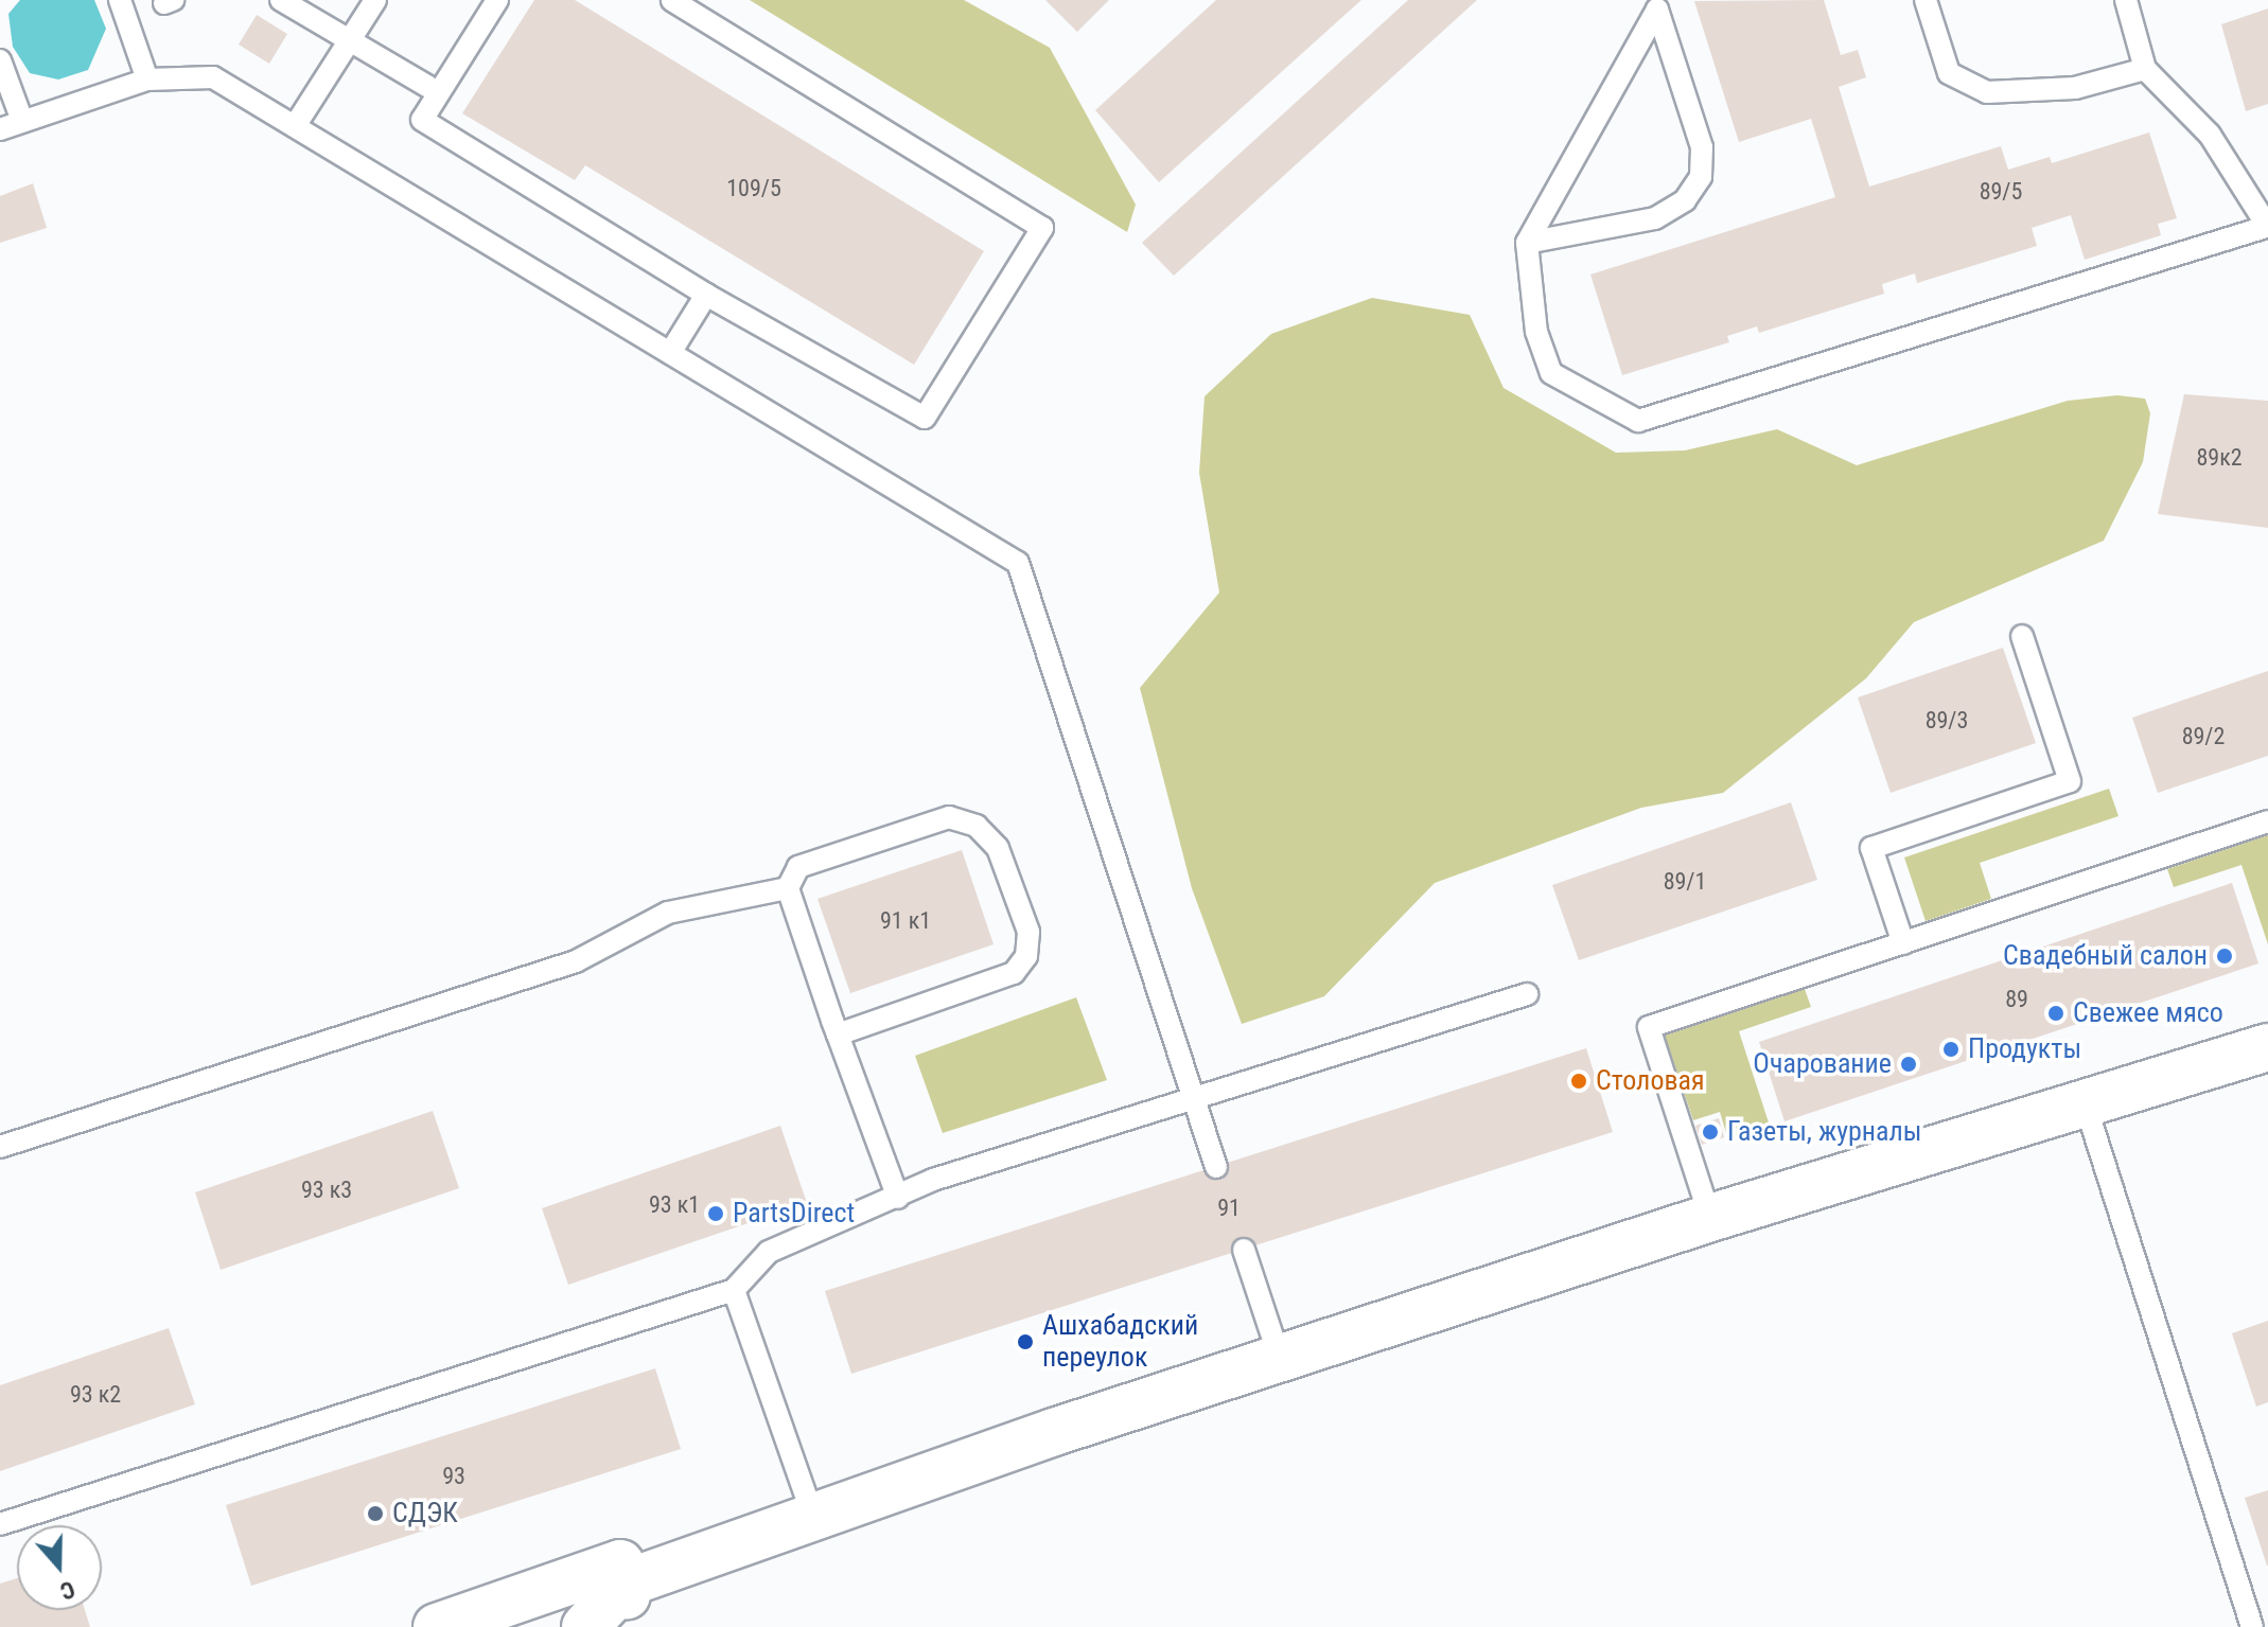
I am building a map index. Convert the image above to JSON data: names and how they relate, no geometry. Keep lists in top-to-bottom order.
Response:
{
  "places": [
    "Свадебный салон",
    "Свежее мясо",
    "Продукты",
    "Очарование",
    "Столовая",
    "Газеты, журналы",
    "PartsDirect",
    "Ашхабадский переулок",
    "СДЭК"
  ],
  "house_numbers": [
    "109/5",
    "89/5",
    "89к2",
    "89/3",
    "89/2",
    "89/1",
    "91 к1",
    "89",
    "93 к3",
    "93 к1",
    "91",
    "93 к2",
    "93"
  ],
  "north": "bottom"
}
